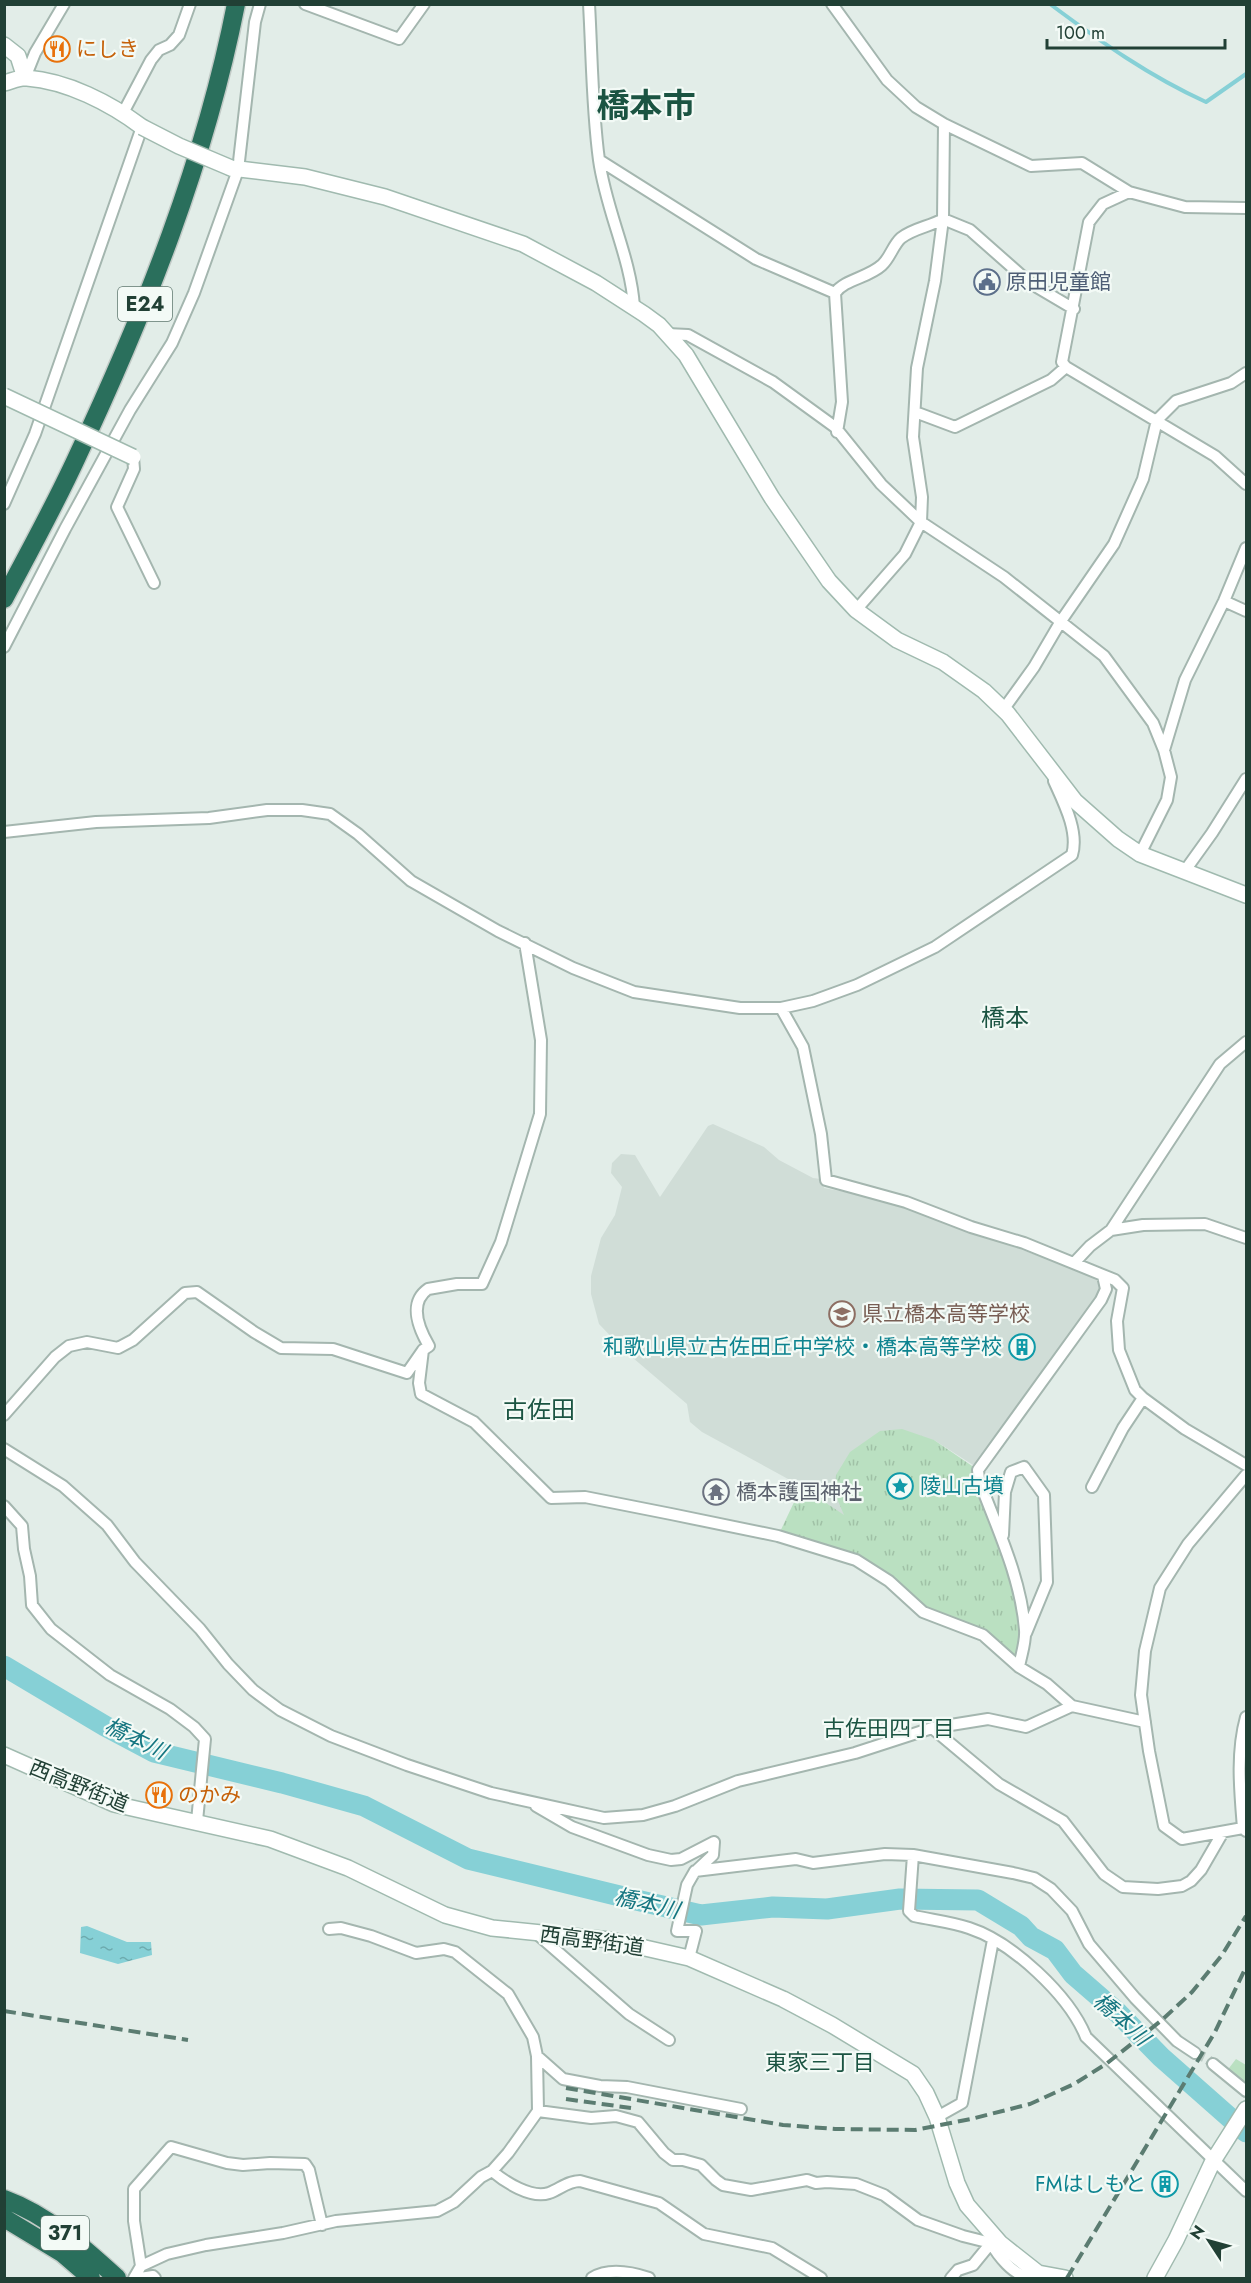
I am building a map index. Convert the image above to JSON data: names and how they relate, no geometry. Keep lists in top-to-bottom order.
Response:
{
  "streets": {
    "highway": ["E24", "371"],
    "street": ["西高野街道"]
  },
  "districts": [
    "橋本市",
    "橋本",
    "古佐田",
    "古佐田四丁目",
    "東家三丁目"
  ],
  "water": ["橋本川"],
  "places": {
    "restaurant": ["にしき", "のかみ"],
    "public building": ["原田児童館"],
    "school or university": ["県立橋本高等学校"],
    "building": ["和歌山県立古佐田丘中学校・橋本高等学校", "FMはしもと"],
    "place": ["陵山古墳"],
    "temple": ["橋本護国神社"]
  },
  "scale_bar": "100 m",
  "north": "top left"
}
